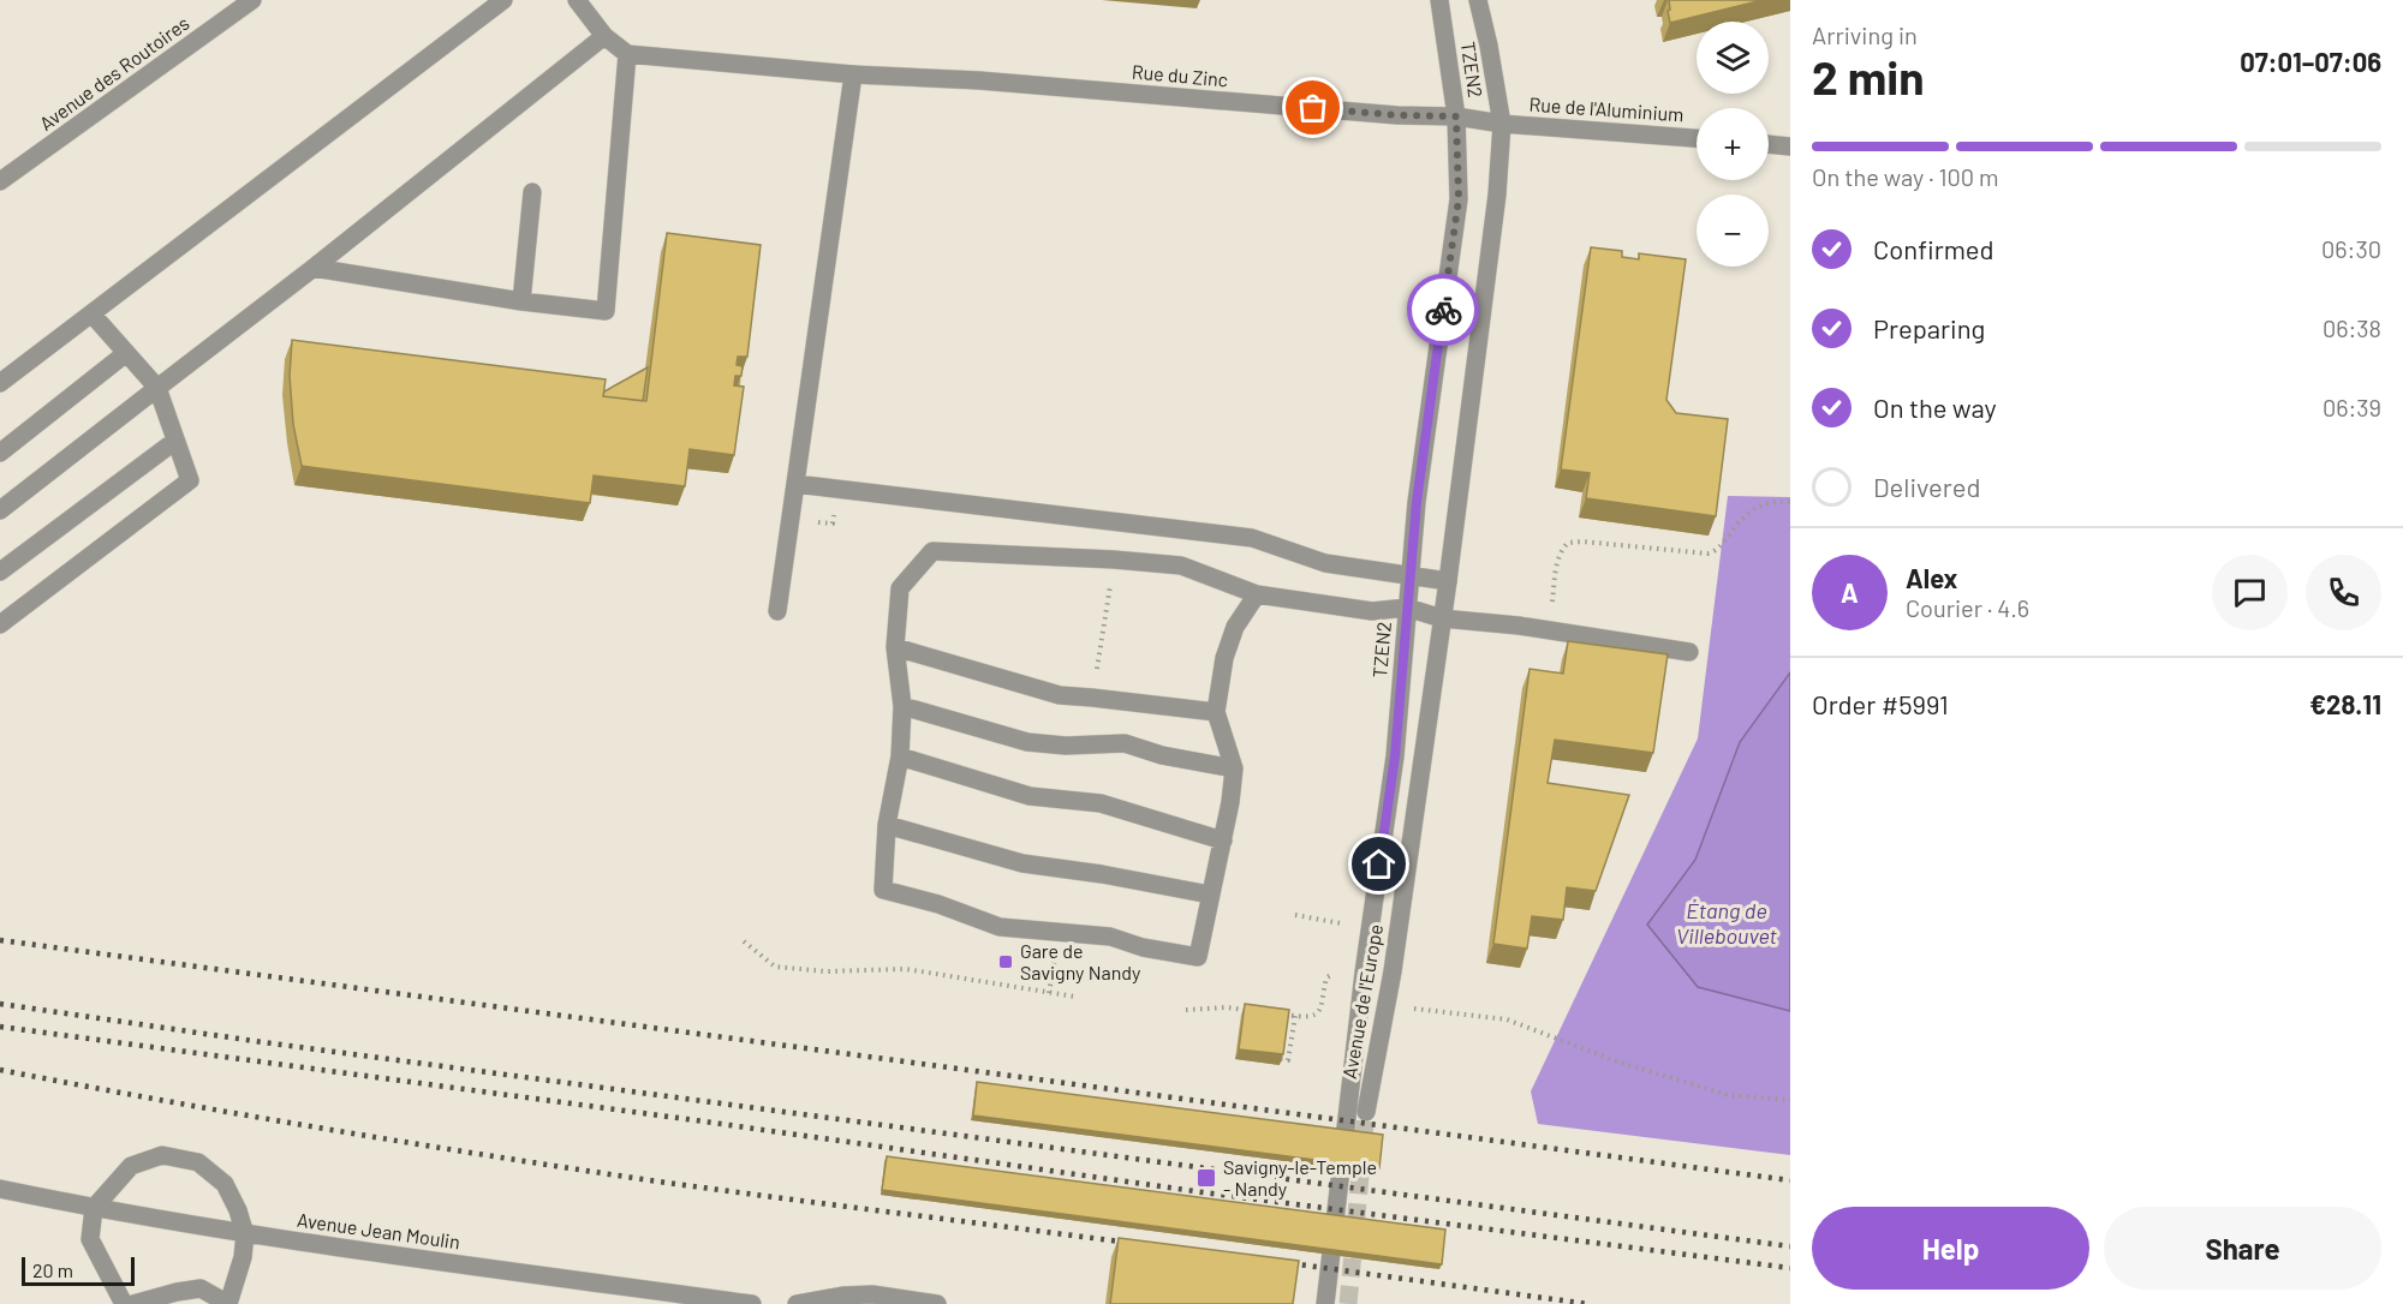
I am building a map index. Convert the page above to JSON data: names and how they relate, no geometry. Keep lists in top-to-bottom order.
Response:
{
  "streets": {
    "street": [
      "TZEN2",
      "Avenue des Routoires",
      "Rue du Zinc",
      "Rue de l'Aluminium",
      "Avenue de l'Europe",
      "Avenue Jean Moulin"
    ]
  },
  "crossings": [
    ["TZEN2", "Rue du Zinc"],
    ["Rue du Zinc", "Rue de l'Aluminium"],
    ["Rue du Zinc", "Avenue de l'Europe"],
    ["Rue de l'Aluminium", "Avenue de l'Europe"]
  ],
  "water": ["Étang de Villebouvet"],
  "places": {
    "transit": ["Gare de Savigny Nandy", "Savigny-le-Temple - Nandy"]
  },
  "scale_bar": "20 m",
  "page": {
    "heading": ["2 min", "Arriving in", "07:01–07:06"],
    "panel": [
      "Alex",
      "Courier · 4.6",
      "Order #5991",
      "€28.11"
    ],
    "map_buttons": ["+", "−"],
    "bar": "On the way · 100 m",
    "list": [
      ["Confirmed", "06:30"],
      ["Preparing", "06:38"],
      ["On the way", "06:39"],
      "Delivered"
    ],
    "round": "A",
    "buttons": ["Help", "Share"],
    "scale": "20 m"
  }
}
